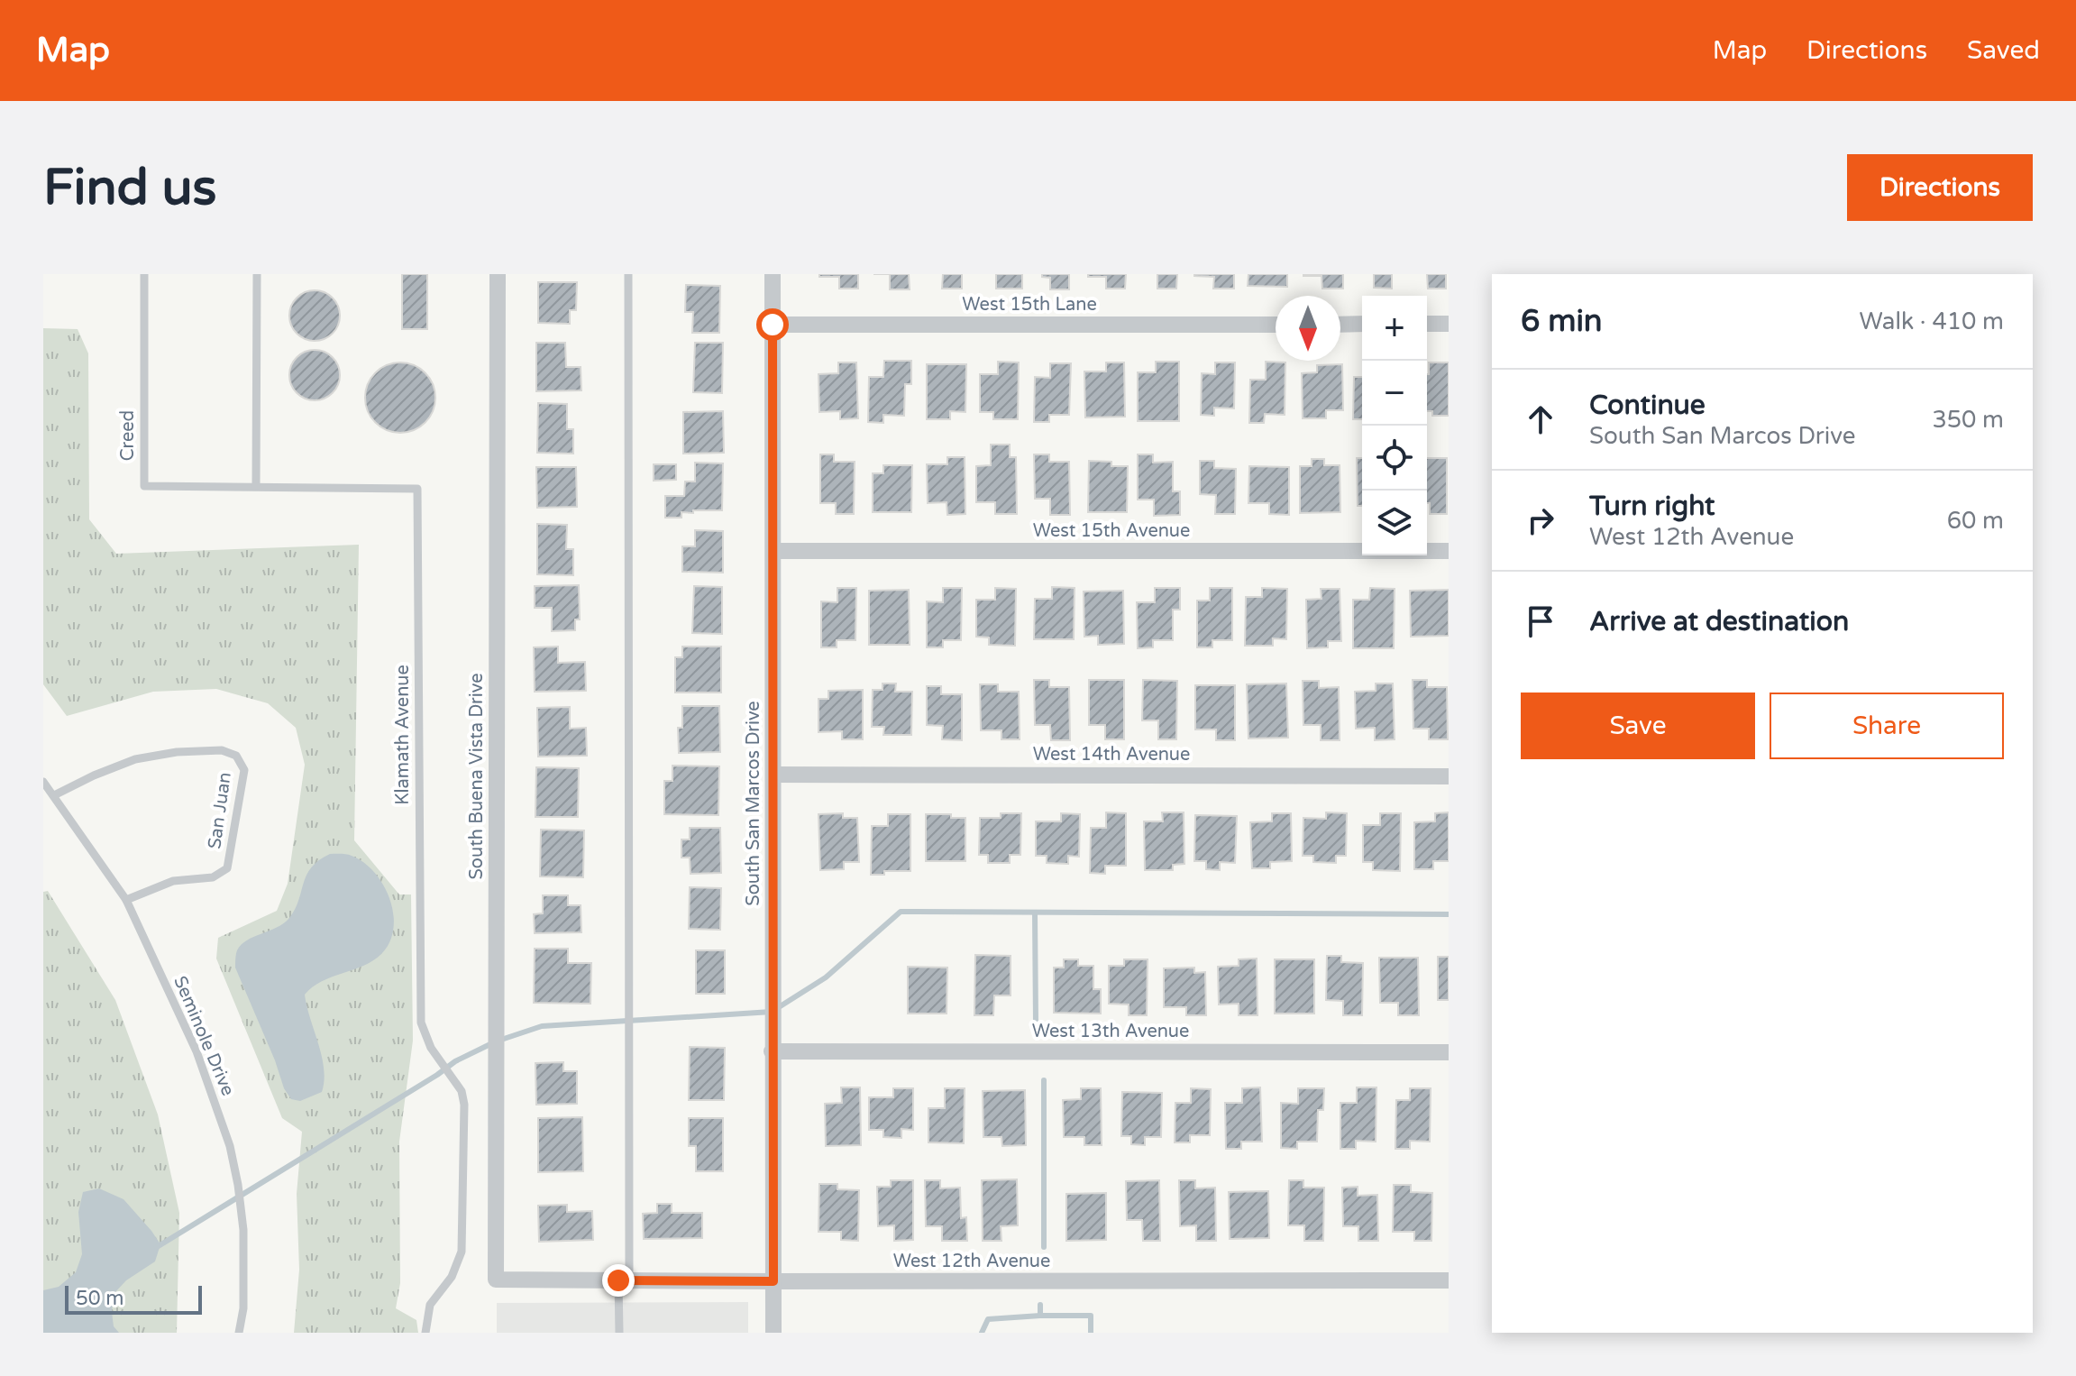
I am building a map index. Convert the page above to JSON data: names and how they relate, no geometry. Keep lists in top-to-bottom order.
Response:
{
  "streets": {
    "street": [
      "West 15th Lane",
      "West 15th Avenue",
      "West 14th Avenue",
      "South Buena Vista Drive",
      "South San Marcos Drive",
      "West 13th Avenue",
      "West 12th Avenue"
    ],
    "lane": [
      "Creed",
      "Klamath Avenue",
      "San Juan",
      "Seminole Drive"
    ]
  },
  "crossings": [
    ["West 15th Lane", "South San Marcos Drive"],
    ["Creed", "Klamath Avenue"],
    ["West 15th Avenue", "South San Marcos Drive"],
    ["West 14th Avenue", "South San Marcos Drive"],
    ["South Buena Vista Drive", "West 12th Avenue"],
    ["South San Marcos Drive", "West 13th Avenue"],
    ["South San Marcos Drive", "West 12th Avenue"],
    ["San Juan", "Seminole Drive"]
  ],
  "scale_bar": "50 m",
  "north": "bottom",
  "page": {
    "header": "Map",
    "nav": ["Map", "Directions", "Saved"],
    "buttons": [
      "Directions",
      ["Save", "Share"]
    ],
    "title": "Find us",
    "heading": ["6 min", "Walk · 410 m"],
    "map_buttons": ["+", "−"],
    "list": [
      ["Continue", "South San Marcos Drive", "350 m"],
      ["Turn right", "West 12th Avenue", "60 m"],
      "Arrive at destination"
    ],
    "scale": "50 m"
  }
}
